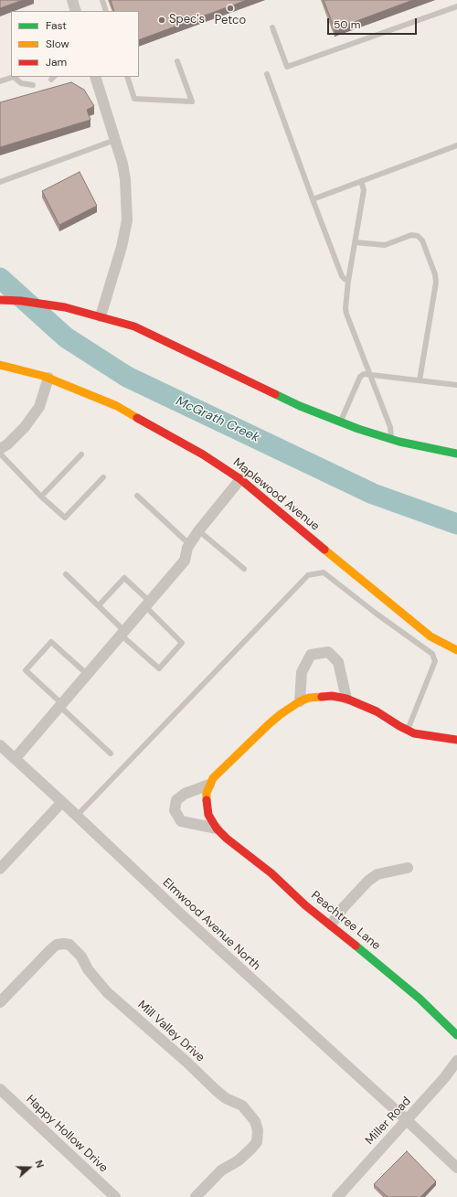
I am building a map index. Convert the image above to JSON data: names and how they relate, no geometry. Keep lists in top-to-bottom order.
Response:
{
  "streets": {
    "street": [
      "Maplewood Avenue",
      "Peachtree Lane",
      "Elmwood Avenue North",
      "Mill Valley Drive",
      "Miller Road",
      "Happy Hollow Drive"
    ]
  },
  "crossings": [
    ["Elmwood Avenue North", "Miller Road"]
  ],
  "water": ["McGrath Creek"],
  "places": ["Petco", "Spec's"],
  "legend": ["Fast", "Slow", "Jam"],
  "scale_bar": "50 m",
  "north": "right"
}
